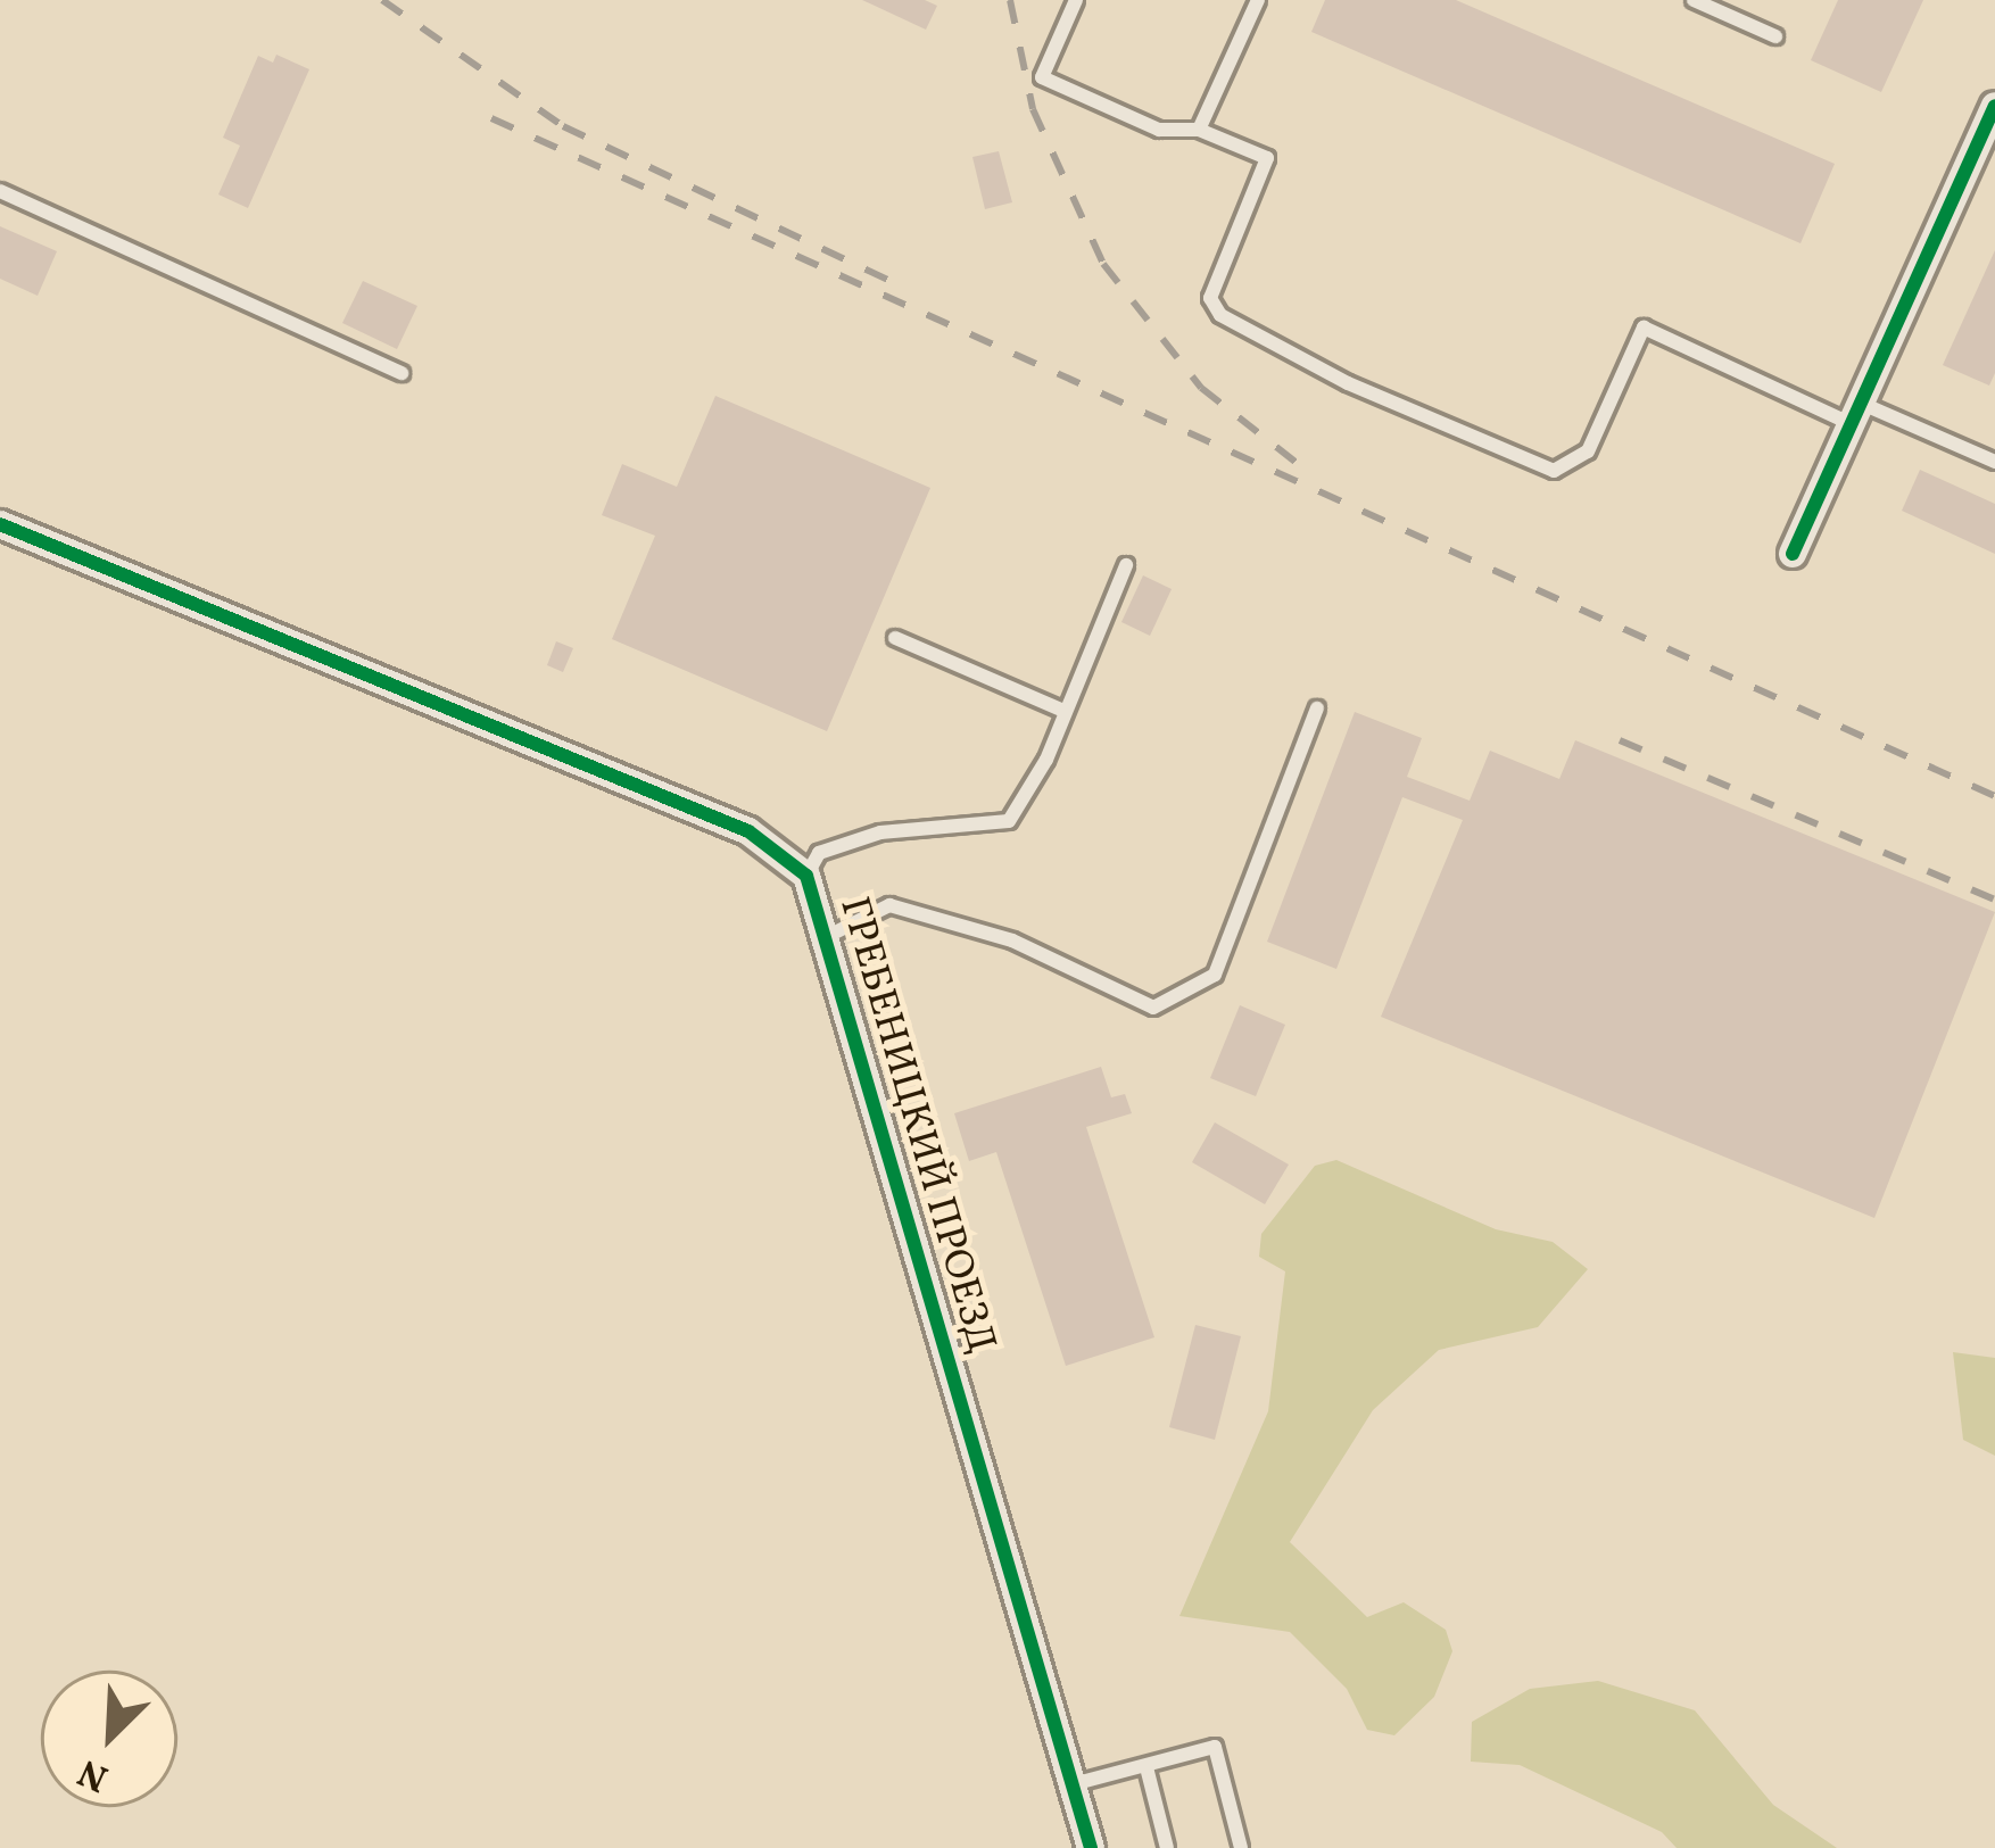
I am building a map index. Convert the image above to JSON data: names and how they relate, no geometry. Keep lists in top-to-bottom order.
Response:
{
  "streets": {
    "street": ["ГРЕБЕНИЦКИЙ ПРОЕЗД"]
  },
  "north": "bottom left"
}
